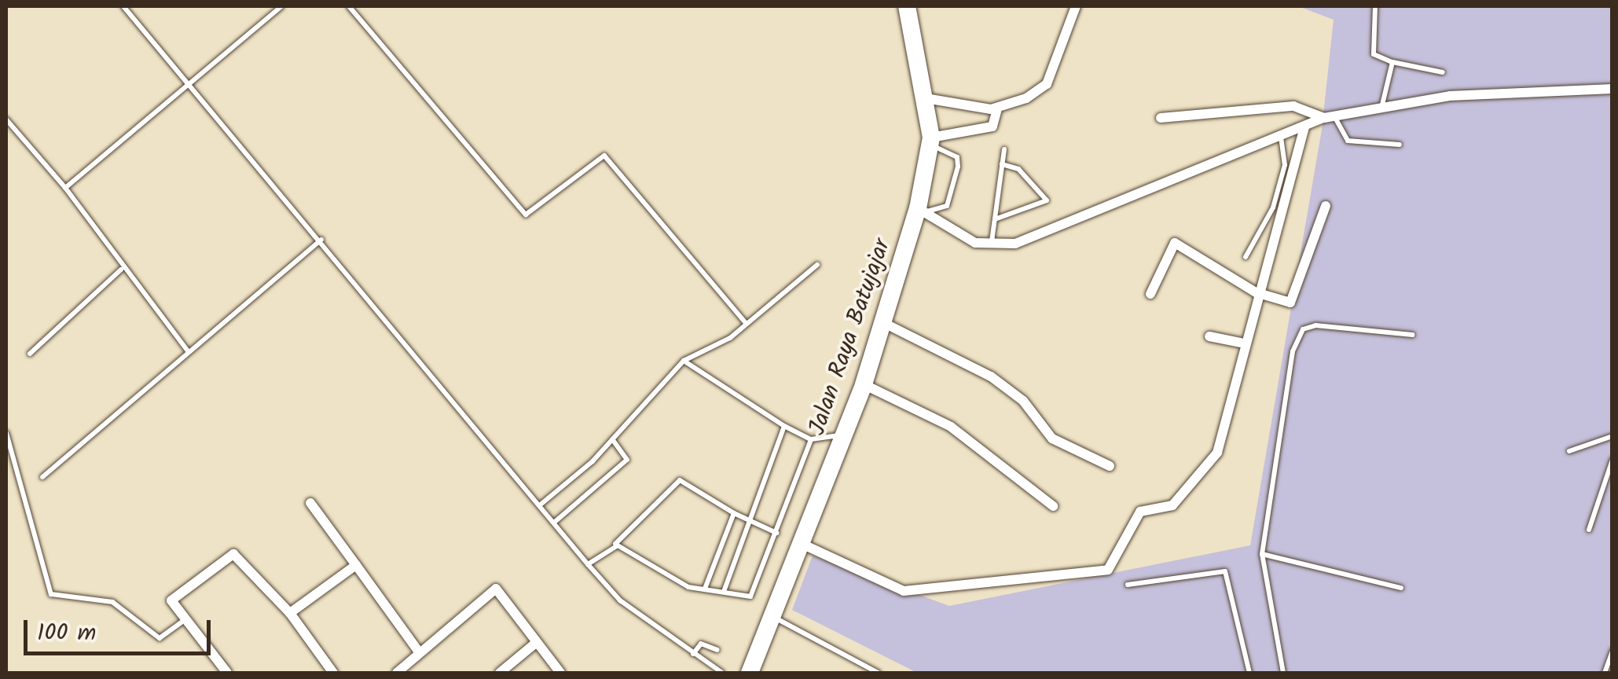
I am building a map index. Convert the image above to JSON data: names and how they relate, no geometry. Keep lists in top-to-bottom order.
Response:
{
  "streets": {
    "highway": ["Jalan Raya Batujajar"]
  },
  "scale_bar": "100 m"
}
